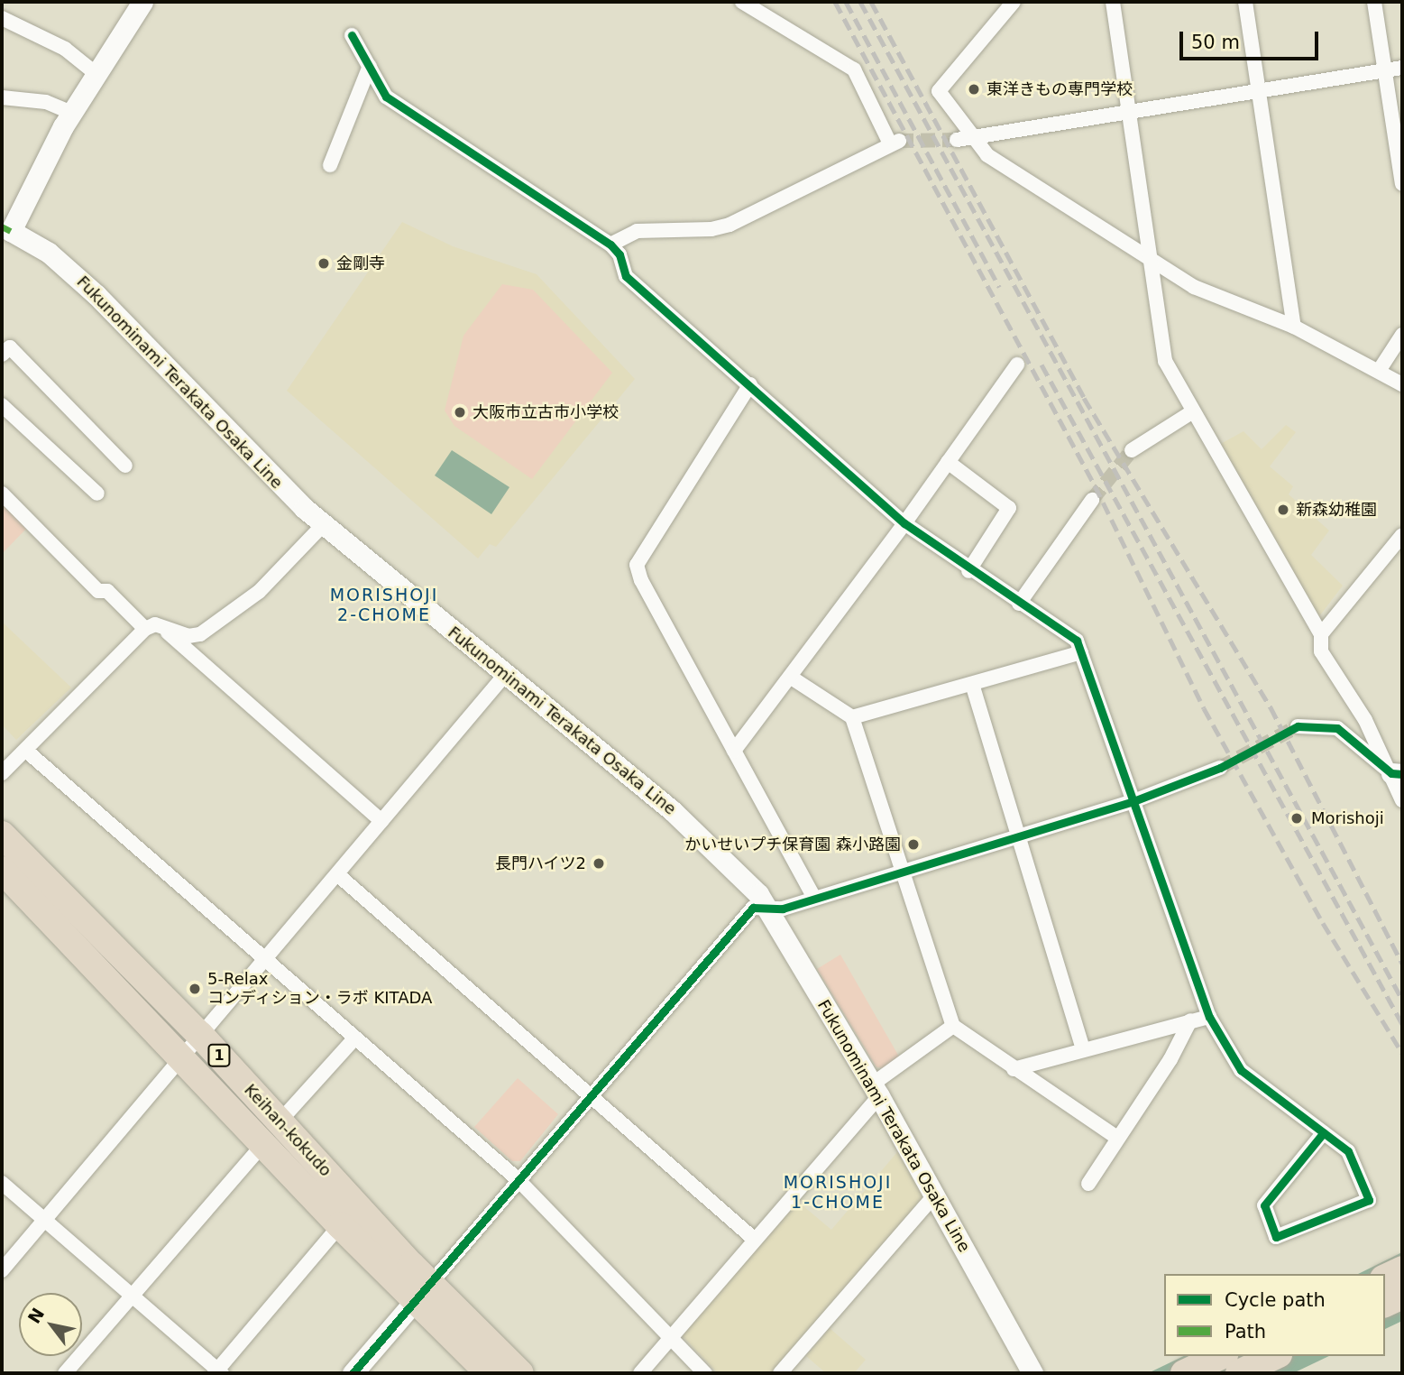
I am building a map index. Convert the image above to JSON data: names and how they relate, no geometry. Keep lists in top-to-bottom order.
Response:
{
  "streets": {
    "highway": ["1", "Keihan-kokudo"],
    "main road": ["Fukunominami Terakata Osaka Line"]
  },
  "districts": ["MORISHOJI 2-CHOME", "MORISHOJI 1-CHOME"],
  "places": [
    "東洋きもの専門学校",
    "金剛寺",
    "大阪市立古市小学校",
    "新森幼稚園",
    "Morishoji",
    "かいせいプチ保育園 森小路園",
    "長門ハイツ2",
    "5-Relax コンディション・ラボ KITADA"
  ],
  "legend": ["Cycle path", "Path"],
  "scale_bar": "50 m",
  "north": "top left"
}
